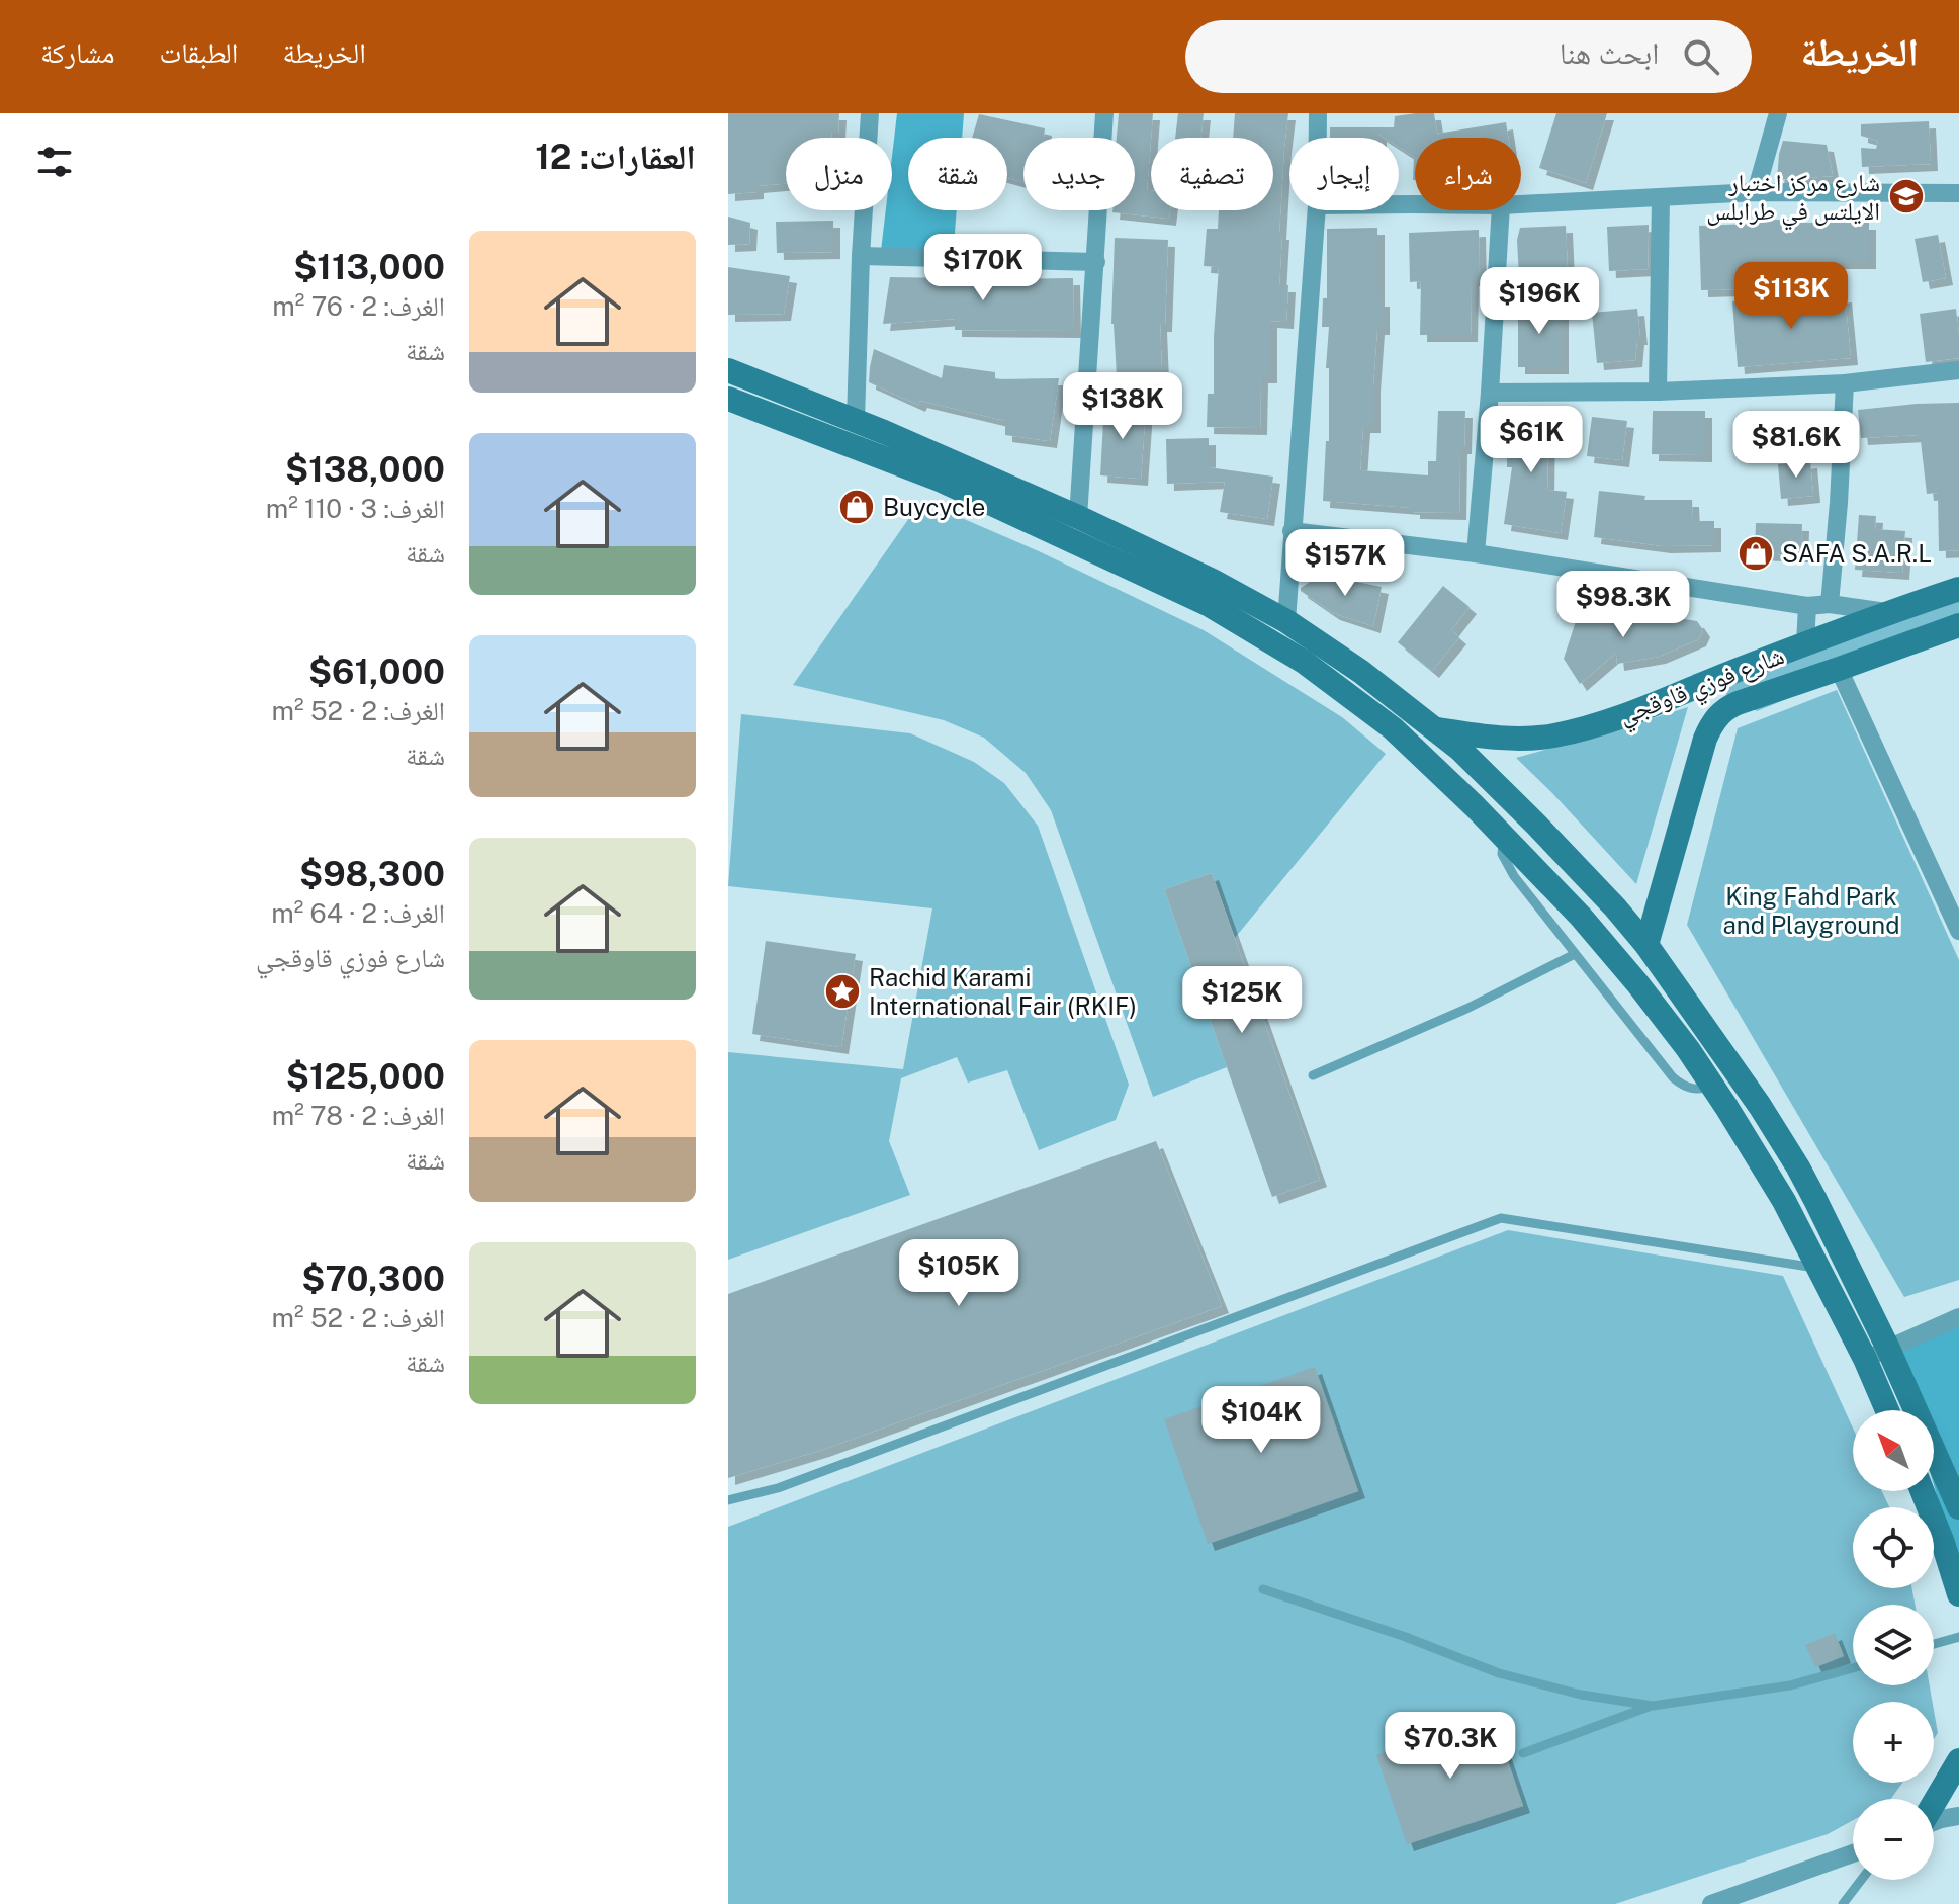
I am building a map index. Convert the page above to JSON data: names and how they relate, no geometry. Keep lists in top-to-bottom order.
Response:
{
  "streets": {
    "street": ["شارع فوزي قاوقجي"]
  },
  "parks": ["King Fahd Park and Playground"],
  "places": {
    "school or university": ["شارع مركز اختبار الايلتس في طرابلس"],
    "shop": ["Buycycle", "SAFA S.A.R.L"],
    "place": ["Rachid Karami International Fair (RKIF)"]
  },
  "north": "top left",
  "page": {
    "header": "الخريطة",
    "search": "ابحث هنا",
    "nav": ["الخريطة", "الطبقات", "مشاركة"],
    "heading": "العقارات: 12",
    "chip": [
      "شراء",
      "إيجار",
      "تصفية",
      "جديد",
      "شقة",
      "منزل"
    ],
    "list": [
      {
        "name": "$113,000",
        "note": "الغرف: 2 · 76 m² · شقة"
      },
      {
        "name": "$138,000",
        "note": "الغرف: 3 · 110 m² · شقة"
      },
      {
        "name": "$61,000",
        "note": "الغرف: 2 · 52 m² · شقة"
      },
      {
        "name": "$98,300",
        "note": "الغرف: 2 · 64 m² · شارع فوزي قاوقجي"
      },
      {
        "name": "$125,000",
        "note": "الغرف: 2 · 78 m² · شقة"
      },
      {
        "name": "$70,300",
        "note": "الغرف: 2 · 52 m² · شقة"
      }
    ],
    "price": [
      "$170K",
      "$113K",
      "$196K",
      "$138K",
      "$61K",
      "$81.6K",
      "$157K",
      "$98.3K",
      "$125K",
      "$105K",
      "$104K",
      "$70.3K"
    ],
    "map_buttons": ["+", "−"]
  }
}
